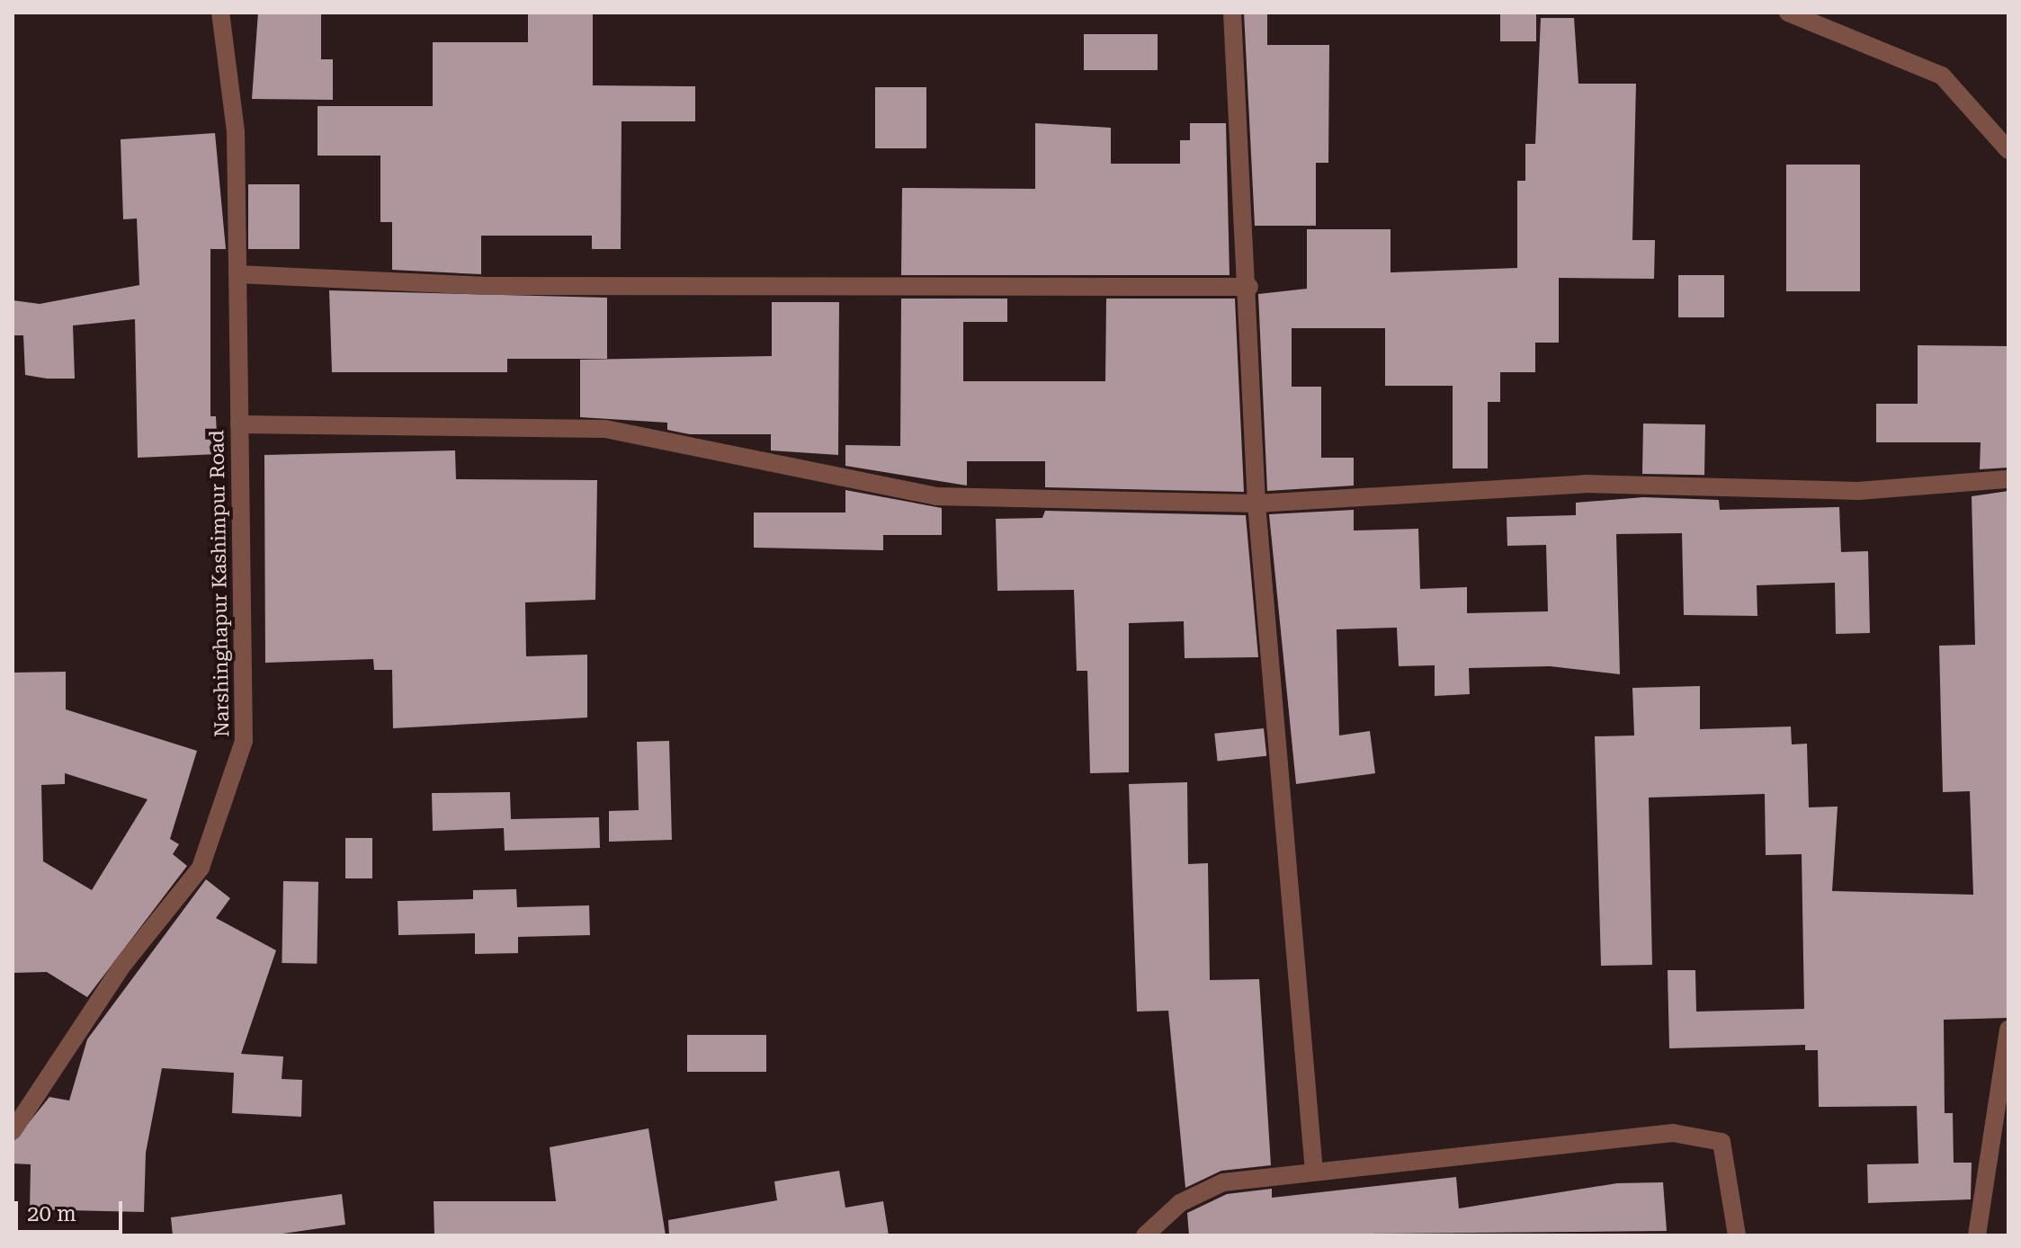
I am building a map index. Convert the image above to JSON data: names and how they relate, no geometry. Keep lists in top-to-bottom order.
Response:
{
  "streets": {
    "street": ["Narshinghapur Kashimpur Road"]
  },
  "scale_bar": "20 m"
}
